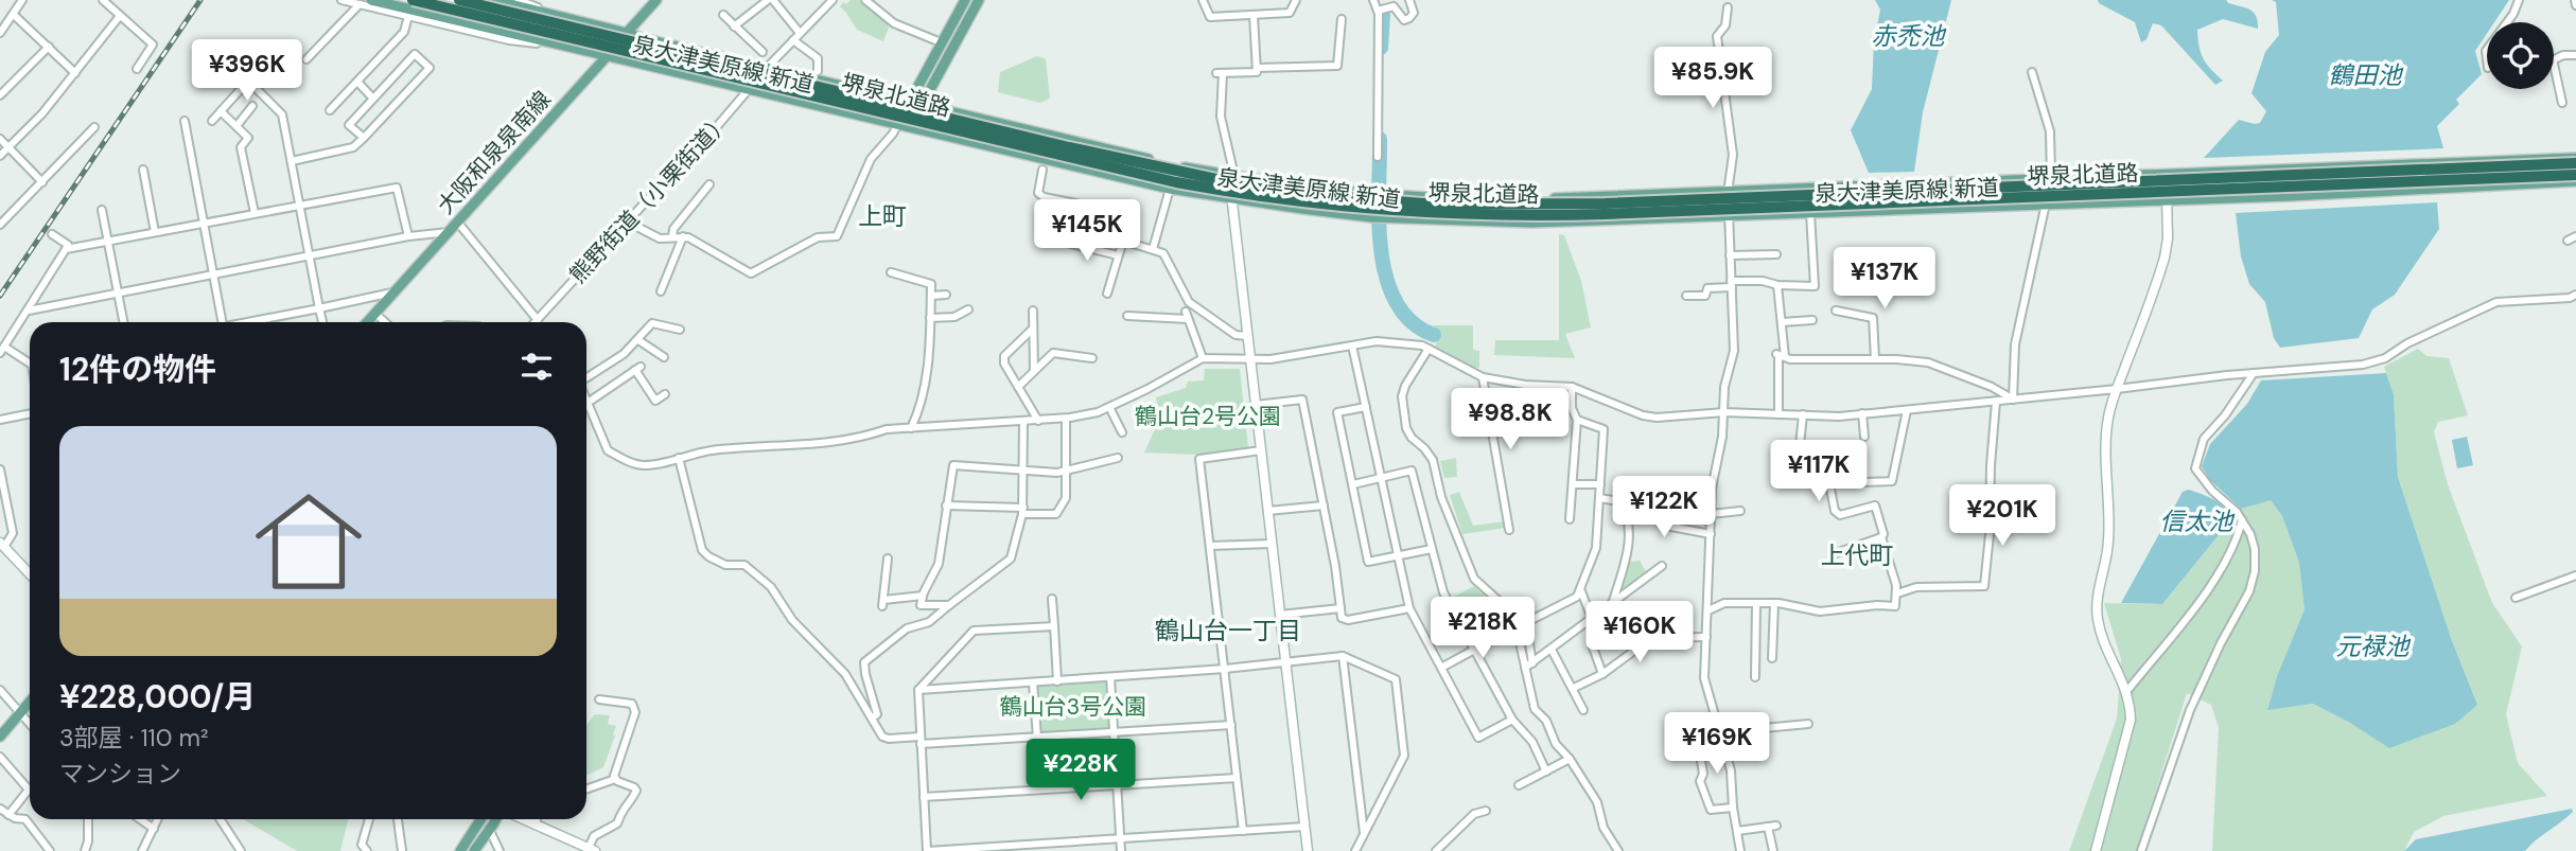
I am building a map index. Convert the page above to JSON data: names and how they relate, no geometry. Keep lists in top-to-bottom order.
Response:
{
  "streets": {
    "highway": ["堺泉北道路"],
    "main road": ["泉大津美原線 新道", "大阪和泉泉南線"],
    "street": ["熊野街道（小栗街道）"]
  },
  "crossings": [
    ["泉大津美原線 新道", "大阪和泉泉南線"],
    ["泉大津美原線 新道", "熊野街道（小栗街道）"]
  ],
  "districts": ["上町", "上代町", "鶴山台一丁目"],
  "water": [
    "赤禿池",
    "鶴田池",
    "信太池",
    "元禄池"
  ],
  "parks": ["鶴山台2号公園", "鶴山台3号公園"],
  "page": {
    "price": [
      "¥396K",
      "¥85.9K",
      "¥145K",
      "¥137K",
      "¥98.8K",
      "¥117K",
      "¥122K",
      "¥201K",
      "¥218K",
      "¥160K",
      "¥169K",
      "¥228K"
    ],
    "heading": "12件の物件",
    "list": [
      {
        "name": "¥228,000/月",
        "note": "3部屋 · 110 m² · マンション"
      }
    ]
  }
}
